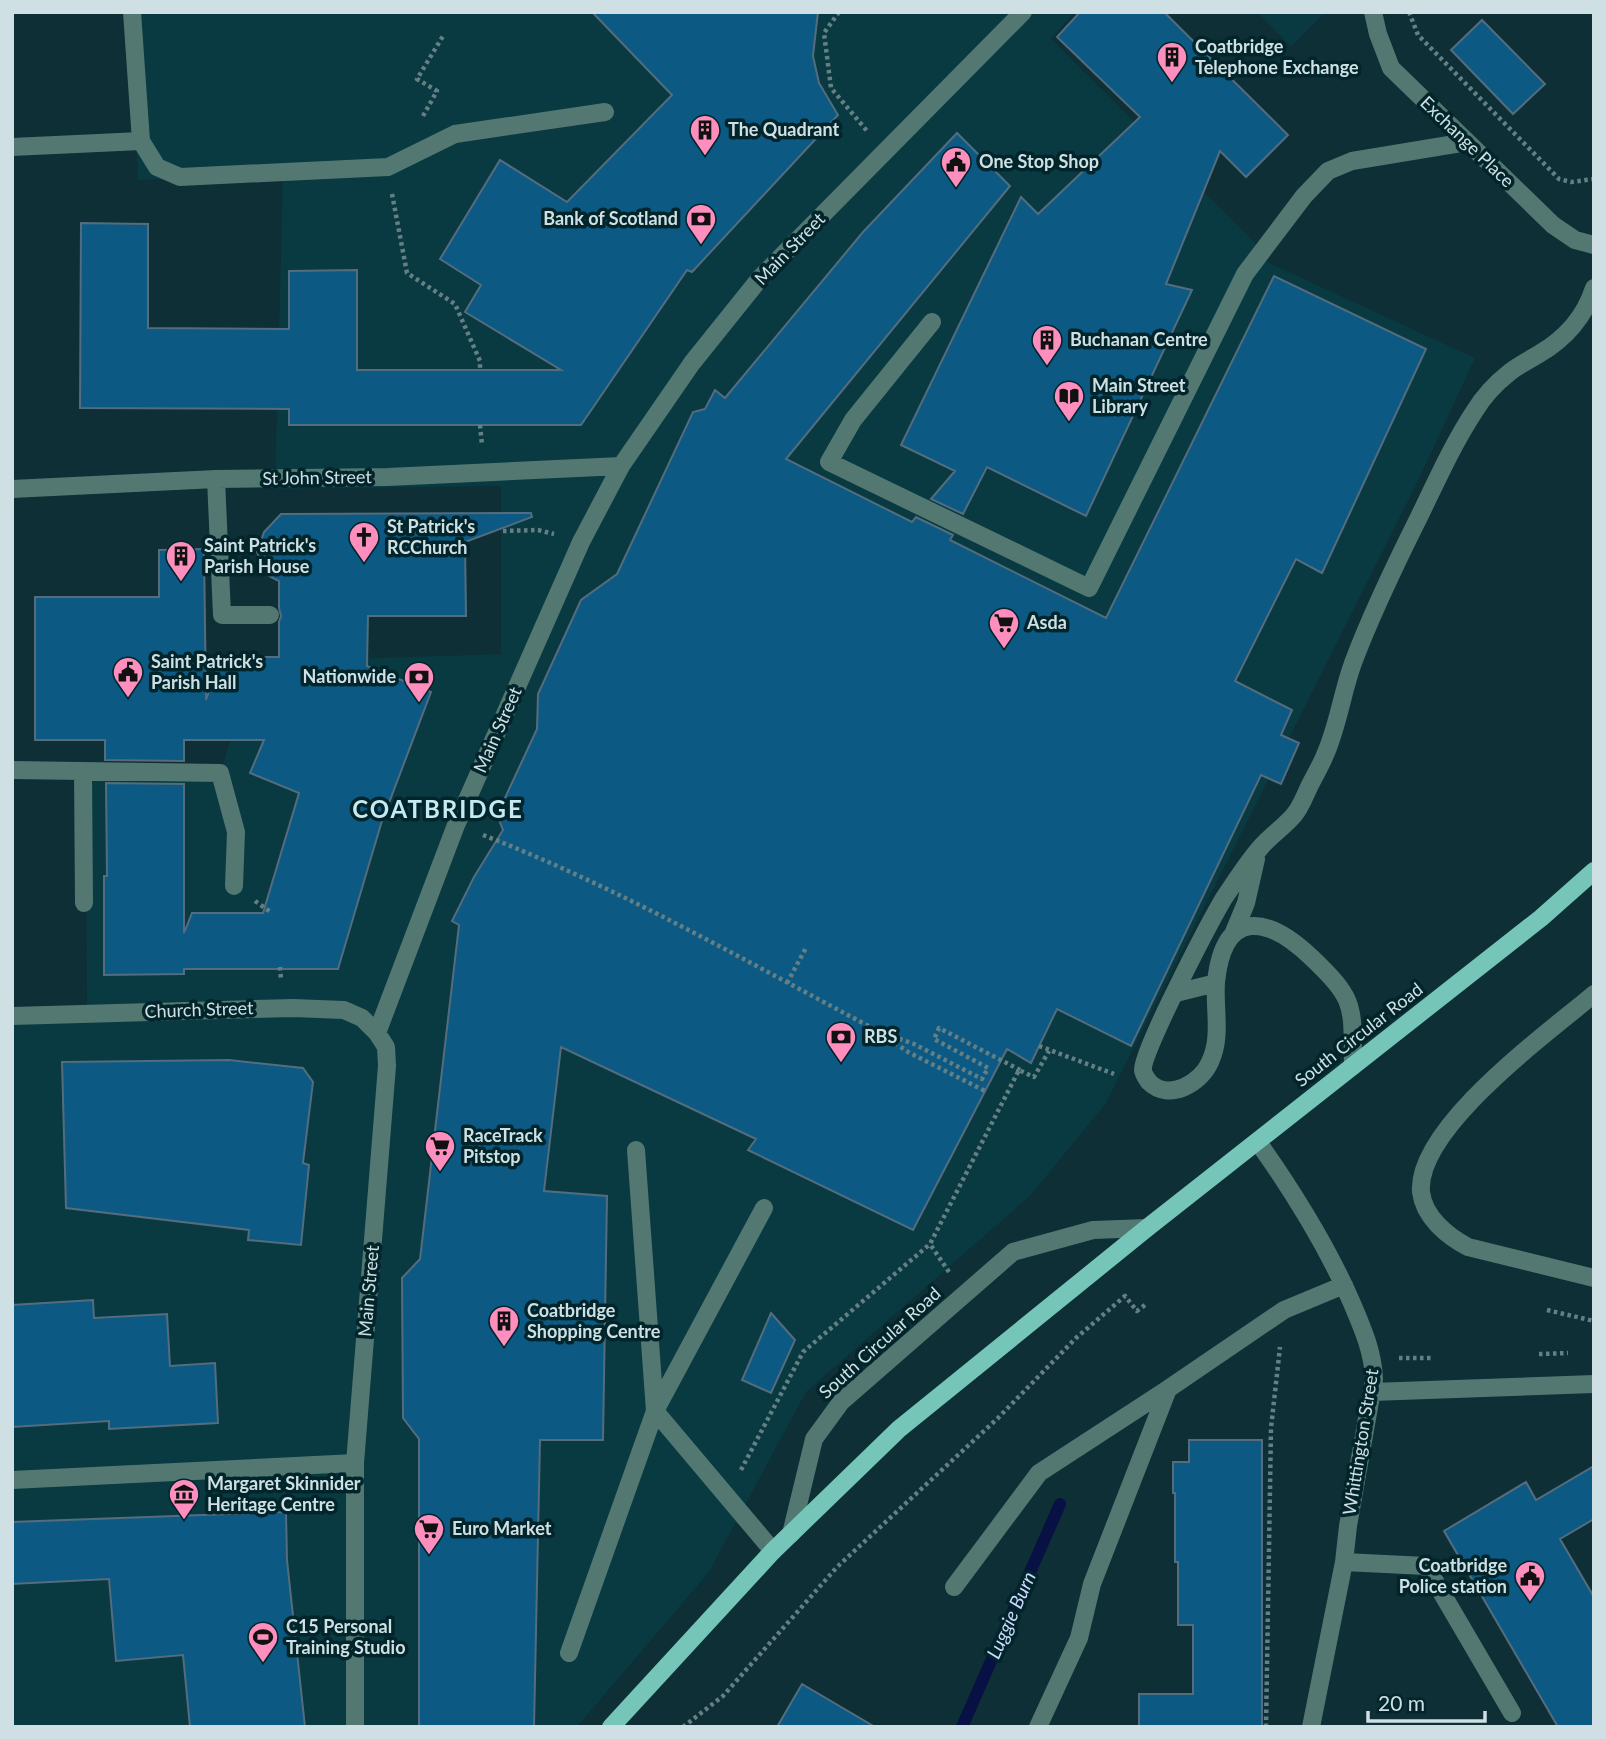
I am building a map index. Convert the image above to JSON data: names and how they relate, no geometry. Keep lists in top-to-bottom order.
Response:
{
  "streets": {
    "main road": ["South Circular Road"],
    "street": [
      "Exchange Place",
      "Main Street",
      "St John Street",
      "Church Street",
      "Whittington Street"
    ]
  },
  "crossings": [
    ["Main Street", "St John Street"],
    ["Main Street", "Church Street"],
    ["South Circular Road", "Whittington Street"]
  ],
  "districts": ["COATBRIDGE"],
  "water": ["Luggie Burn"],
  "places": {
    "building": [
      "Coatbridge Telephone Exchange",
      "The Quadrant",
      "Buchanan Centre",
      "Saint Patrick's Parish House",
      "Coatbridge Shopping Centre"
    ],
    "public building": ["One Stop Shop", "Saint Patrick's Parish Hall", "Coatbridge Police station"],
    "bank": ["Bank of Scotland", "Nationwide", "RBS"],
    "library": ["Main Street Library"],
    "church": ["St Patrick's RCChurch"],
    "supermarket": ["Asda", "RaceTrack Pitstop", "Euro Market"],
    "museum": ["Margaret Skinnider Heritage Centre"],
    "sports": ["C15 Personal Training Studio"]
  },
  "scale_bar": "20 m"
}
